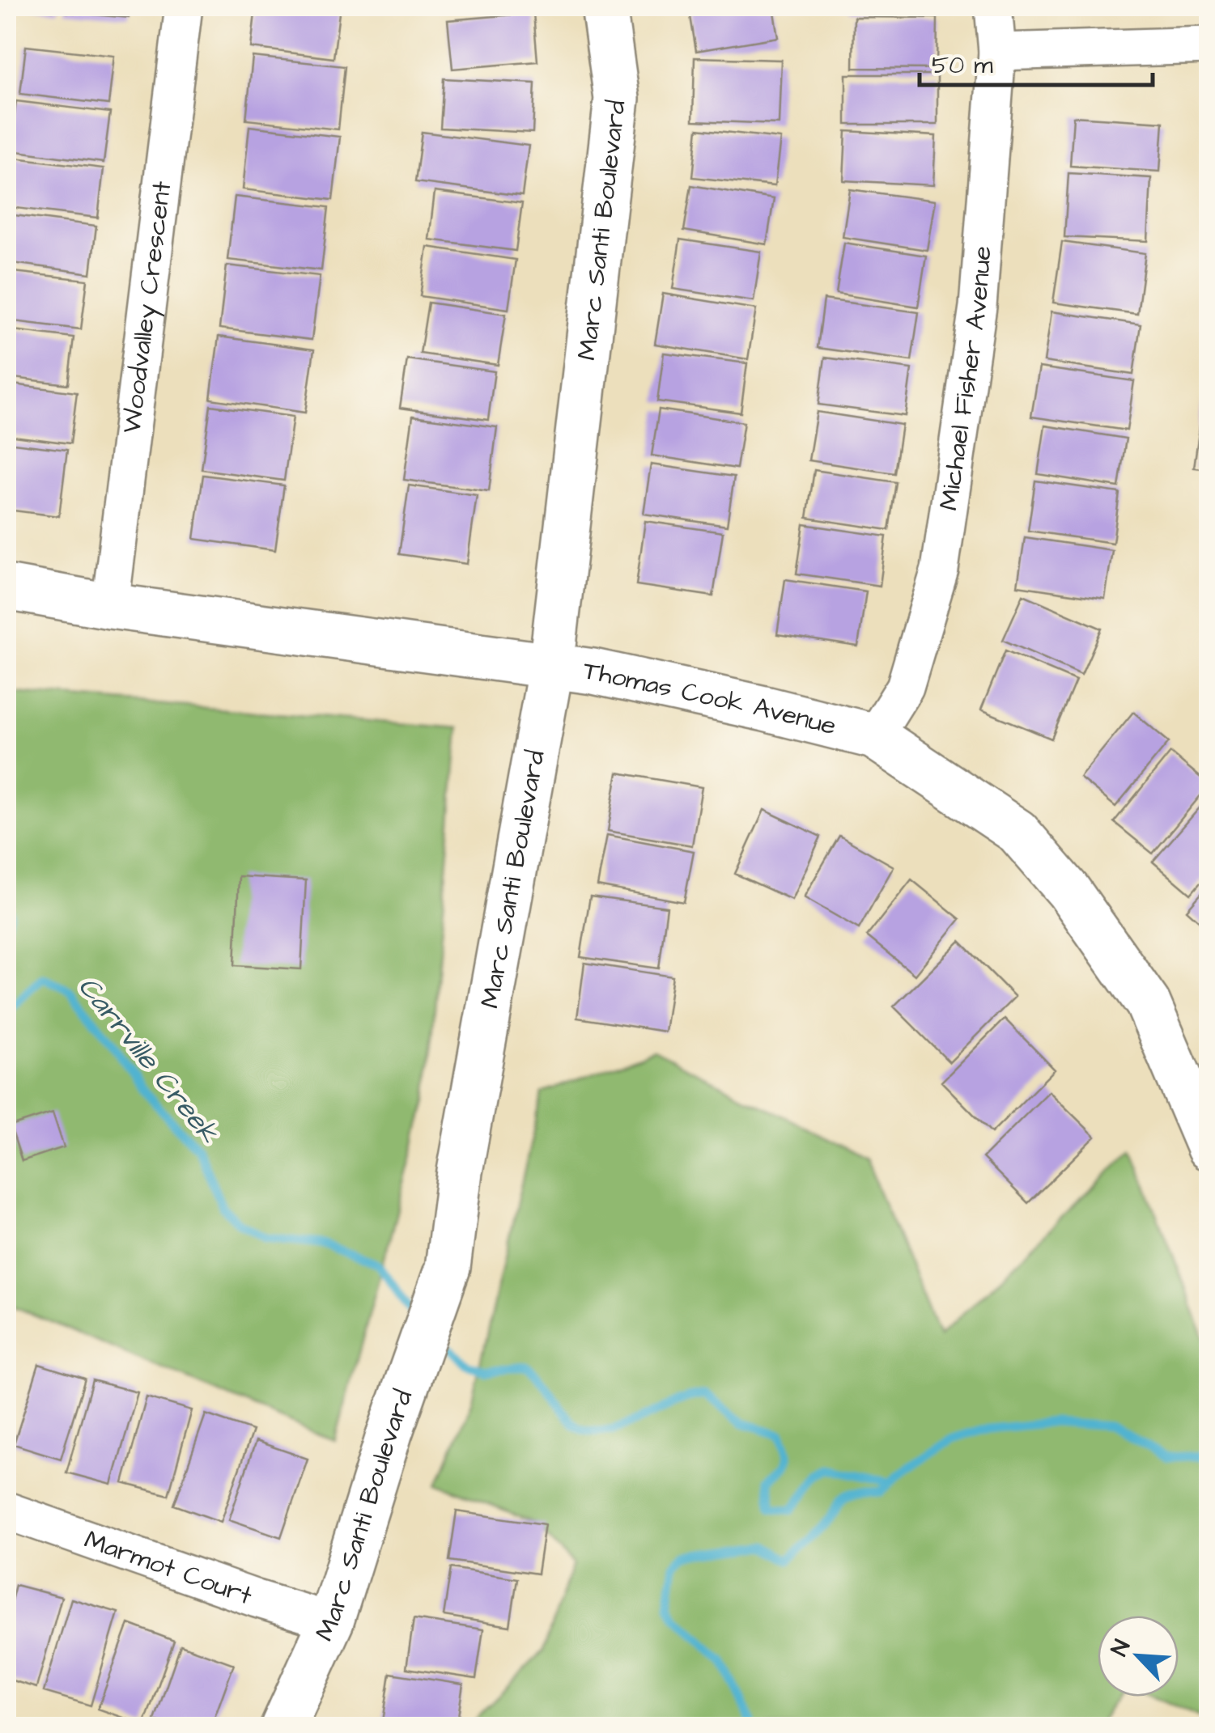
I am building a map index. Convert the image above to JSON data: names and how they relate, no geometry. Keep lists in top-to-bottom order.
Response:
{
  "streets": {
    "street": [
      "Marc Santi Boulevard",
      "Woodvalley Crescent",
      "Michael Fisher Avenue",
      "Thomas Cook Avenue",
      "Marmot Court"
    ]
  },
  "crossings": [
    ["Marc Santi Boulevard", "Thomas Cook Avenue"],
    ["Marc Santi Boulevard", "Marmot Court"],
    ["Woodvalley Crescent", "Thomas Cook Avenue"],
    ["Michael Fisher Avenue", "Thomas Cook Avenue"]
  ],
  "water": ["Carrville Creek"],
  "scale_bar": "50 m",
  "north": "top left"
}
